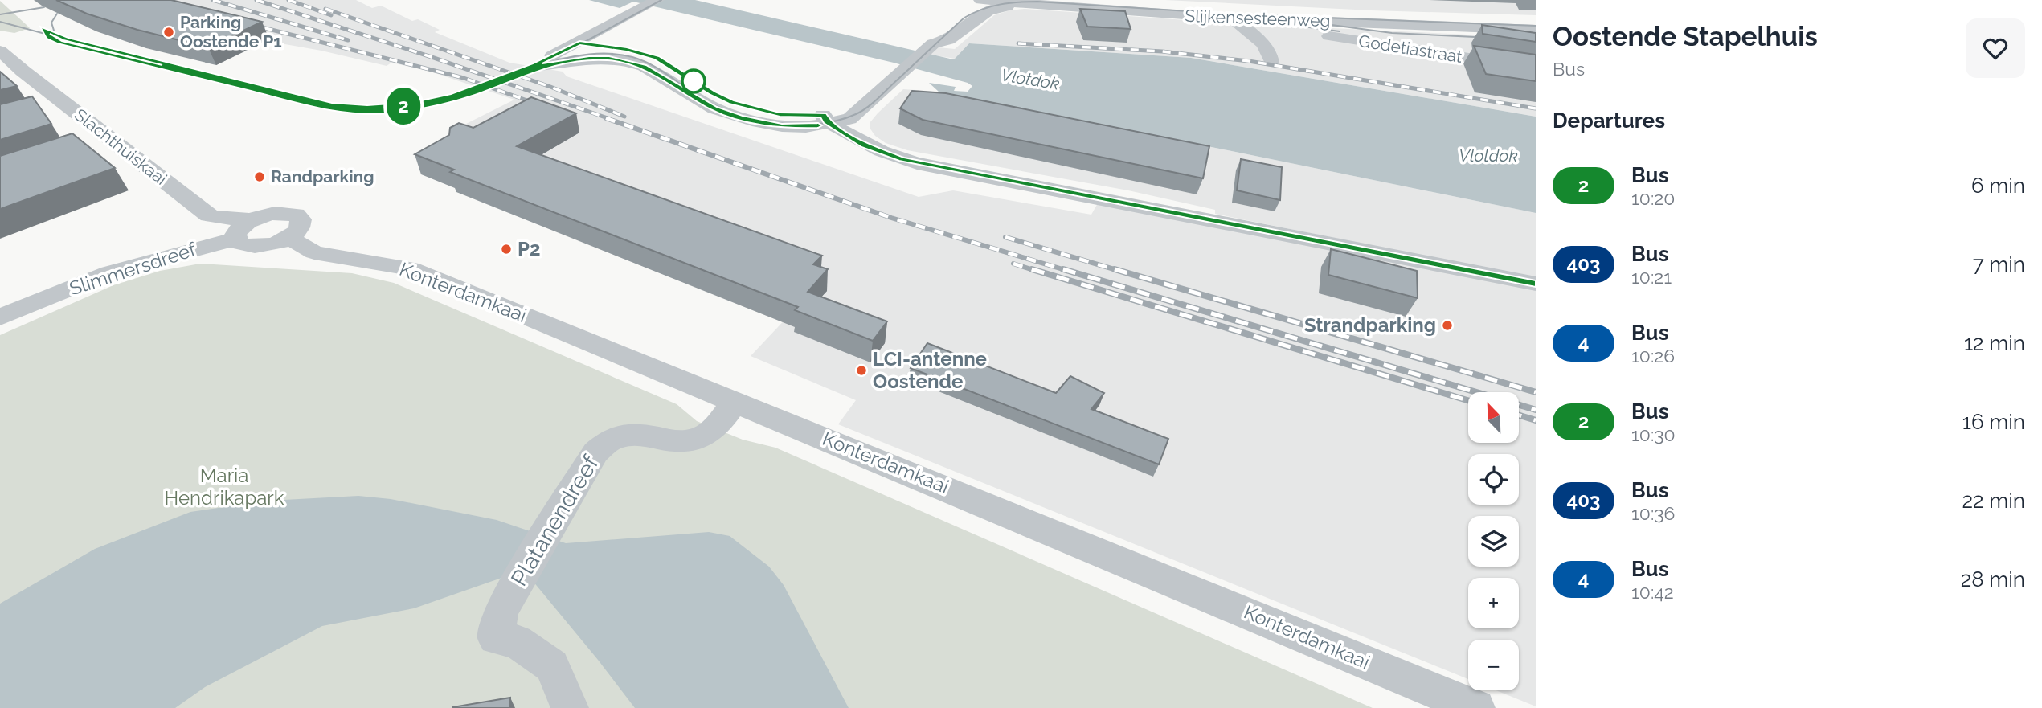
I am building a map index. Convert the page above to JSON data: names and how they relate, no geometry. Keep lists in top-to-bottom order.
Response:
{
  "streets": {
    "street": [
      "Slijkensesteenweg",
      "Godetiastraat",
      "Slachthuiskaai",
      "Slimmersdreef",
      "Konterdamkaai",
      "Platanendreef"
    ]
  },
  "crossings": [
    ["Slachthuiskaai", "Konterdamkaai"],
    ["Konterdamkaai", "Platanendreef"]
  ],
  "water": ["Vlotdok"],
  "parks": ["Maria Hendrikapark"],
  "places": [
    "Parking Oostende P1",
    "Randparking",
    "P2",
    "Strandparking",
    "LCI-antenne Oostende"
  ],
  "lines": ["bus line 2"],
  "north": "top left",
  "page": {
    "on_map": "2",
    "heading": [
      ["Oostende Stapelhuis", "Bus"],
      "Departures"
    ],
    "list": [
      {
        "mark": "2",
        "name": "Bus",
        "note": "10:20",
        "value": "6 min"
      },
      {
        "mark": "403",
        "name": "Bus",
        "note": "10:21",
        "value": "7 min"
      },
      {
        "mark": "4",
        "name": "Bus",
        "note": "10:26",
        "value": "12 min"
      },
      {
        "mark": "2",
        "name": "Bus",
        "note": "10:30",
        "value": "16 min"
      },
      {
        "mark": "403",
        "name": "Bus",
        "note": "10:36",
        "value": "22 min"
      },
      {
        "mark": "4",
        "name": "Bus",
        "note": "10:42",
        "value": "28 min"
      }
    ],
    "map_buttons": ["+", "−"]
  }
}
